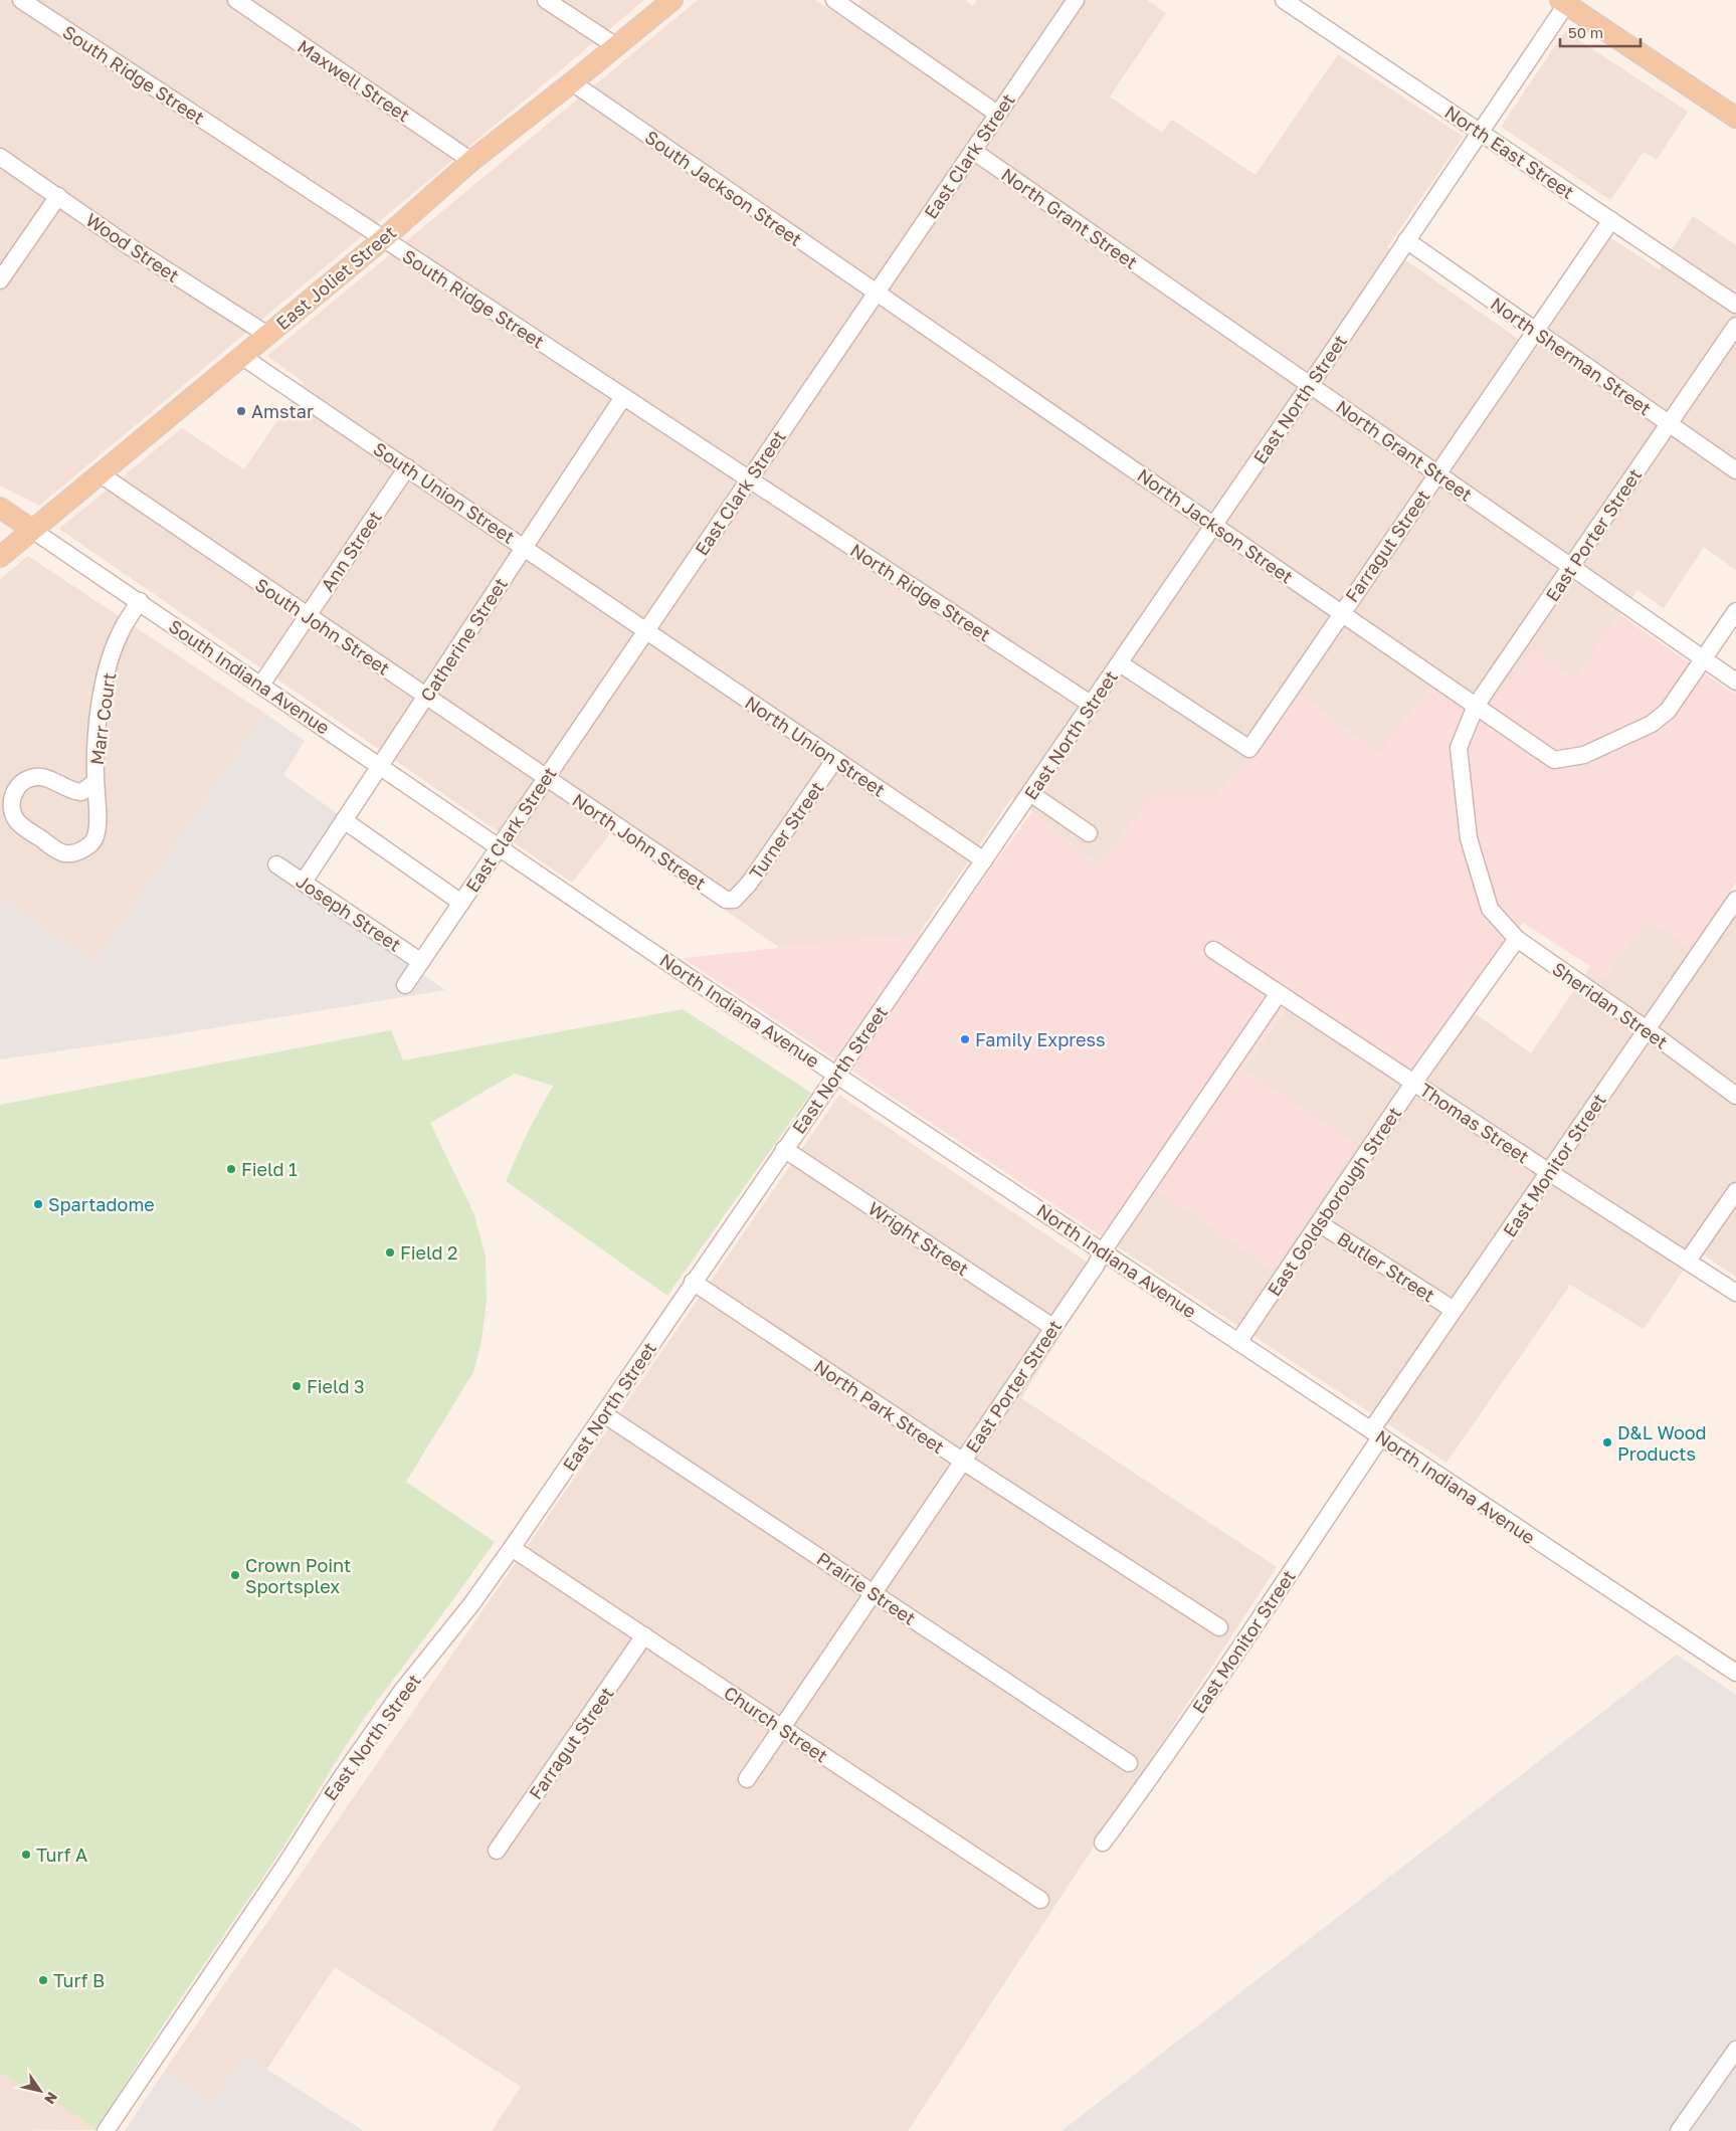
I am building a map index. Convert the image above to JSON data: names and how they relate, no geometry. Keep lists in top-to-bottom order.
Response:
{
  "streets": {
    "main road": ["East Joliet Street", "South Indiana Avenue"],
    "street": [
      "South Ridge Street",
      "Maxwell Street",
      "North East Street",
      "East Clark Street",
      "South Jackson Street",
      "North Grant Street",
      "Wood Street",
      "North Sherman Street",
      "East North Street",
      "South Union Street",
      "North Jackson Street",
      "East Porter Street",
      "Farragut Street",
      "Ann Street",
      "North Ridge Street",
      "South John Street",
      "Catherine Street",
      "Marr Court",
      "North Union Street",
      "Turner Street",
      "North John Street",
      "Joseph Street",
      "Sheridan Street",
      "North Indiana Avenue",
      "Thomas Street",
      "East Monitor Street",
      "East Goldsborough Street",
      "Wright Street",
      "Butler Street",
      "North Park Street",
      "Prairie Street",
      "Church Street"
    ]
  },
  "crossings": [
    ["South Ridge Street", "East Clark Street"],
    ["South Ridge Street", "East Joliet Street"],
    ["South Ridge Street", "North Ridge Street"],
    ["South Ridge Street", "Catherine Street"],
    ["Maxwell Street", "East Joliet Street"],
    ["North East Street", "East North Street"],
    ["North East Street", "Farragut Street"],
    ["East Clark Street", "South Jackson Street"],
    ["East Clark Street", "North Grant Street"],
    ["East Clark Street", "South Union Street"],
    ["East Clark Street", "North Jackson Street"],
    ["East Clark Street", "North Ridge Street"],
    ["East Clark Street", "South John Street"],
    ["East Clark Street", "South Indiana Avenue"],
    ["East Clark Street", "North Union Street"],
    ["East Clark Street", "North John Street"],
    ["East Clark Street", "Joseph Street"],
    ["East Clark Street", "North Indiana Avenue"],
    ["South Jackson Street", "East Joliet Street"],
    ["South Jackson Street", "North Jackson Street"],
    ["North Grant Street", "East North Street"],
    ["North Grant Street", "North Jackson Street"],
    ["North Grant Street", "East Porter Street"],
    ["North Grant Street", "Farragut Street"],
    ["Wood Street", "East Joliet Street"],
    ["East Joliet Street", "South Union Street"],
    ["East Joliet Street", "South John Street"],
    ["East Joliet Street", "South Indiana Avenue"],
    ["North Sherman Street", "East North Street"],
    ["North Sherman Street", "East Porter Street"],
    ["North Sherman Street", "Farragut Street"],
    ["East North Street", "North Jackson Street"],
    ["East North Street", "Farragut Street"],
    ["East North Street", "North Ridge Street"],
    ["East North Street", "North Union Street"],
    ["East North Street", "North Indiana Avenue"],
    ["East North Street", "Wright Street"],
    ["East North Street", "North Park Street"],
    ["East North Street", "Prairie Street"],
    ["East North Street", "Church Street"],
    ["South Union Street", "Ann Street"],
    ["South Union Street", "Catherine Street"],
    ["South Union Street", "North Union Street"],
    ["North Jackson Street", "East Porter Street"],
    ["North Jackson Street", "Farragut Street"],
    ["East Porter Street", "Sheridan Street"],
    ["East Porter Street", "North Indiana Avenue"],
    ["East Porter Street", "Thomas Street"],
    ["East Porter Street", "Wright Street"],
    ["East Porter Street", "North Park Street"],
    ["East Porter Street", "Prairie Street"],
    ["East Porter Street", "Church Street"],
    ["Farragut Street", "Church Street"],
    ["Ann Street", "South John Street"],
    ["Ann Street", "South Indiana Avenue"],
    ["South John Street", "Catherine Street"],
    ["South John Street", "North John Street"],
    ["Catherine Street", "South Indiana Avenue"],
    ["Catherine Street", "Joseph Street"],
    ["South Indiana Avenue", "Marr Court"],
    ["South Indiana Avenue", "North Indiana Avenue"],
    ["North Union Street", "Turner Street"],
    ["Turner Street", "North John Street"],
    ["Sheridan Street", "East Monitor Street"],
    ["Sheridan Street", "East Goldsborough Street"],
    ["North Indiana Avenue", "East Monitor Street"],
    ["North Indiana Avenue", "East Goldsborough Street"],
    ["Thomas Street", "East Monitor Street"],
    ["Thomas Street", "East Goldsborough Street"],
    ["East Monitor Street", "Butler Street"],
    ["East Goldsborough Street", "Butler Street"]
  ],
  "places": [
    "Amstar",
    "Family Express",
    "Field 1",
    "Spartadome",
    "Field 2",
    "Field 3",
    "D&L Wood Products",
    "Crown Point Sportsplex",
    "Turf A",
    "Turf B"
  ],
  "scale_bar": "50 m",
  "north": "bottom right"
}
